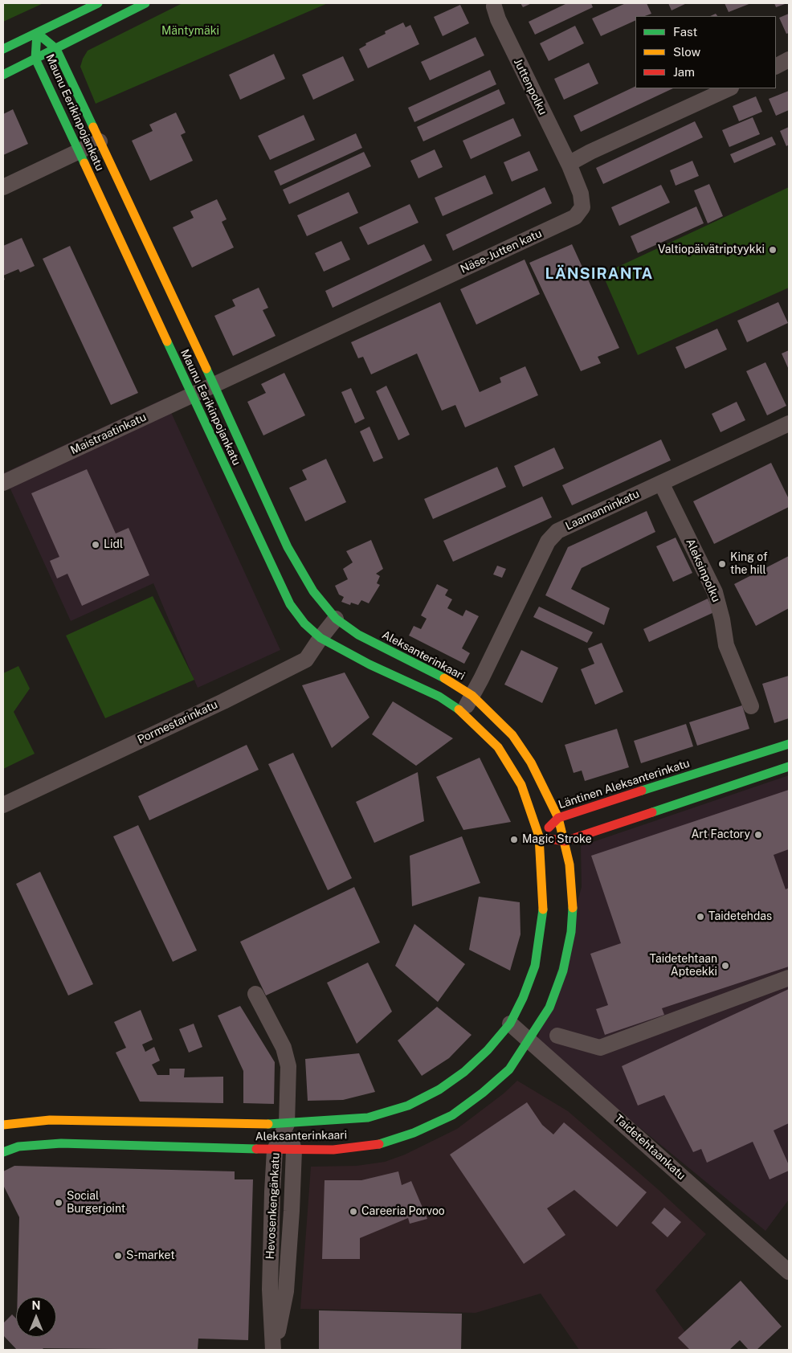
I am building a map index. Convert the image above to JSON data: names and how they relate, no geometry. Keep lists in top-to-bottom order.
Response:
{
  "streets": {
    "street": [
      "Juttenpolku",
      "Maunu Eerikinpojankatu",
      "Näse-Jutten katu",
      "Maistraatinkatu",
      "Laamanninkatu",
      "Aleksinpolku",
      "Aleksanterinkaari",
      "Pormestarinkatu",
      "Läntinen Aleksanterinkatu",
      "Taidetehtaankatu",
      "Hevosenkengänkatu"
    ]
  },
  "crossings": [
    ["Juttenpolku", "Näse-Jutten katu"],
    ["Maunu Eerikinpojankatu", "Näse-Jutten katu"],
    ["Maunu Eerikinpojankatu", "Maistraatinkatu"],
    ["Maunu Eerikinpojankatu", "Aleksanterinkaari"],
    ["Maunu Eerikinpojankatu", "Pormestarinkatu"],
    ["Näse-Jutten katu", "Maistraatinkatu"],
    ["Laamanninkatu", "Aleksinpolku"],
    ["Laamanninkatu", "Aleksanterinkaari"],
    ["Aleksanterinkaari", "Pormestarinkatu"],
    ["Aleksanterinkaari", "Läntinen Aleksanterinkatu"],
    ["Aleksanterinkaari", "Taidetehtaankatu"],
    ["Aleksanterinkaari", "Hevosenkengänkatu"]
  ],
  "districts": ["LÄNSIRANTA"],
  "parks": ["Mäntymäki"],
  "places": [
    "Valtiopäivätriptyykki",
    "Lidl",
    "King of the hill",
    "Art Factory",
    "Magic Stroke",
    "Taidetehdas",
    "Taidetehtaan Apteekki",
    "Social Burgerjoint",
    "Careeria Porvoo",
    "S-market"
  ],
  "legend": ["Fast", "Slow", "Jam"],
  "north": "top"
}
